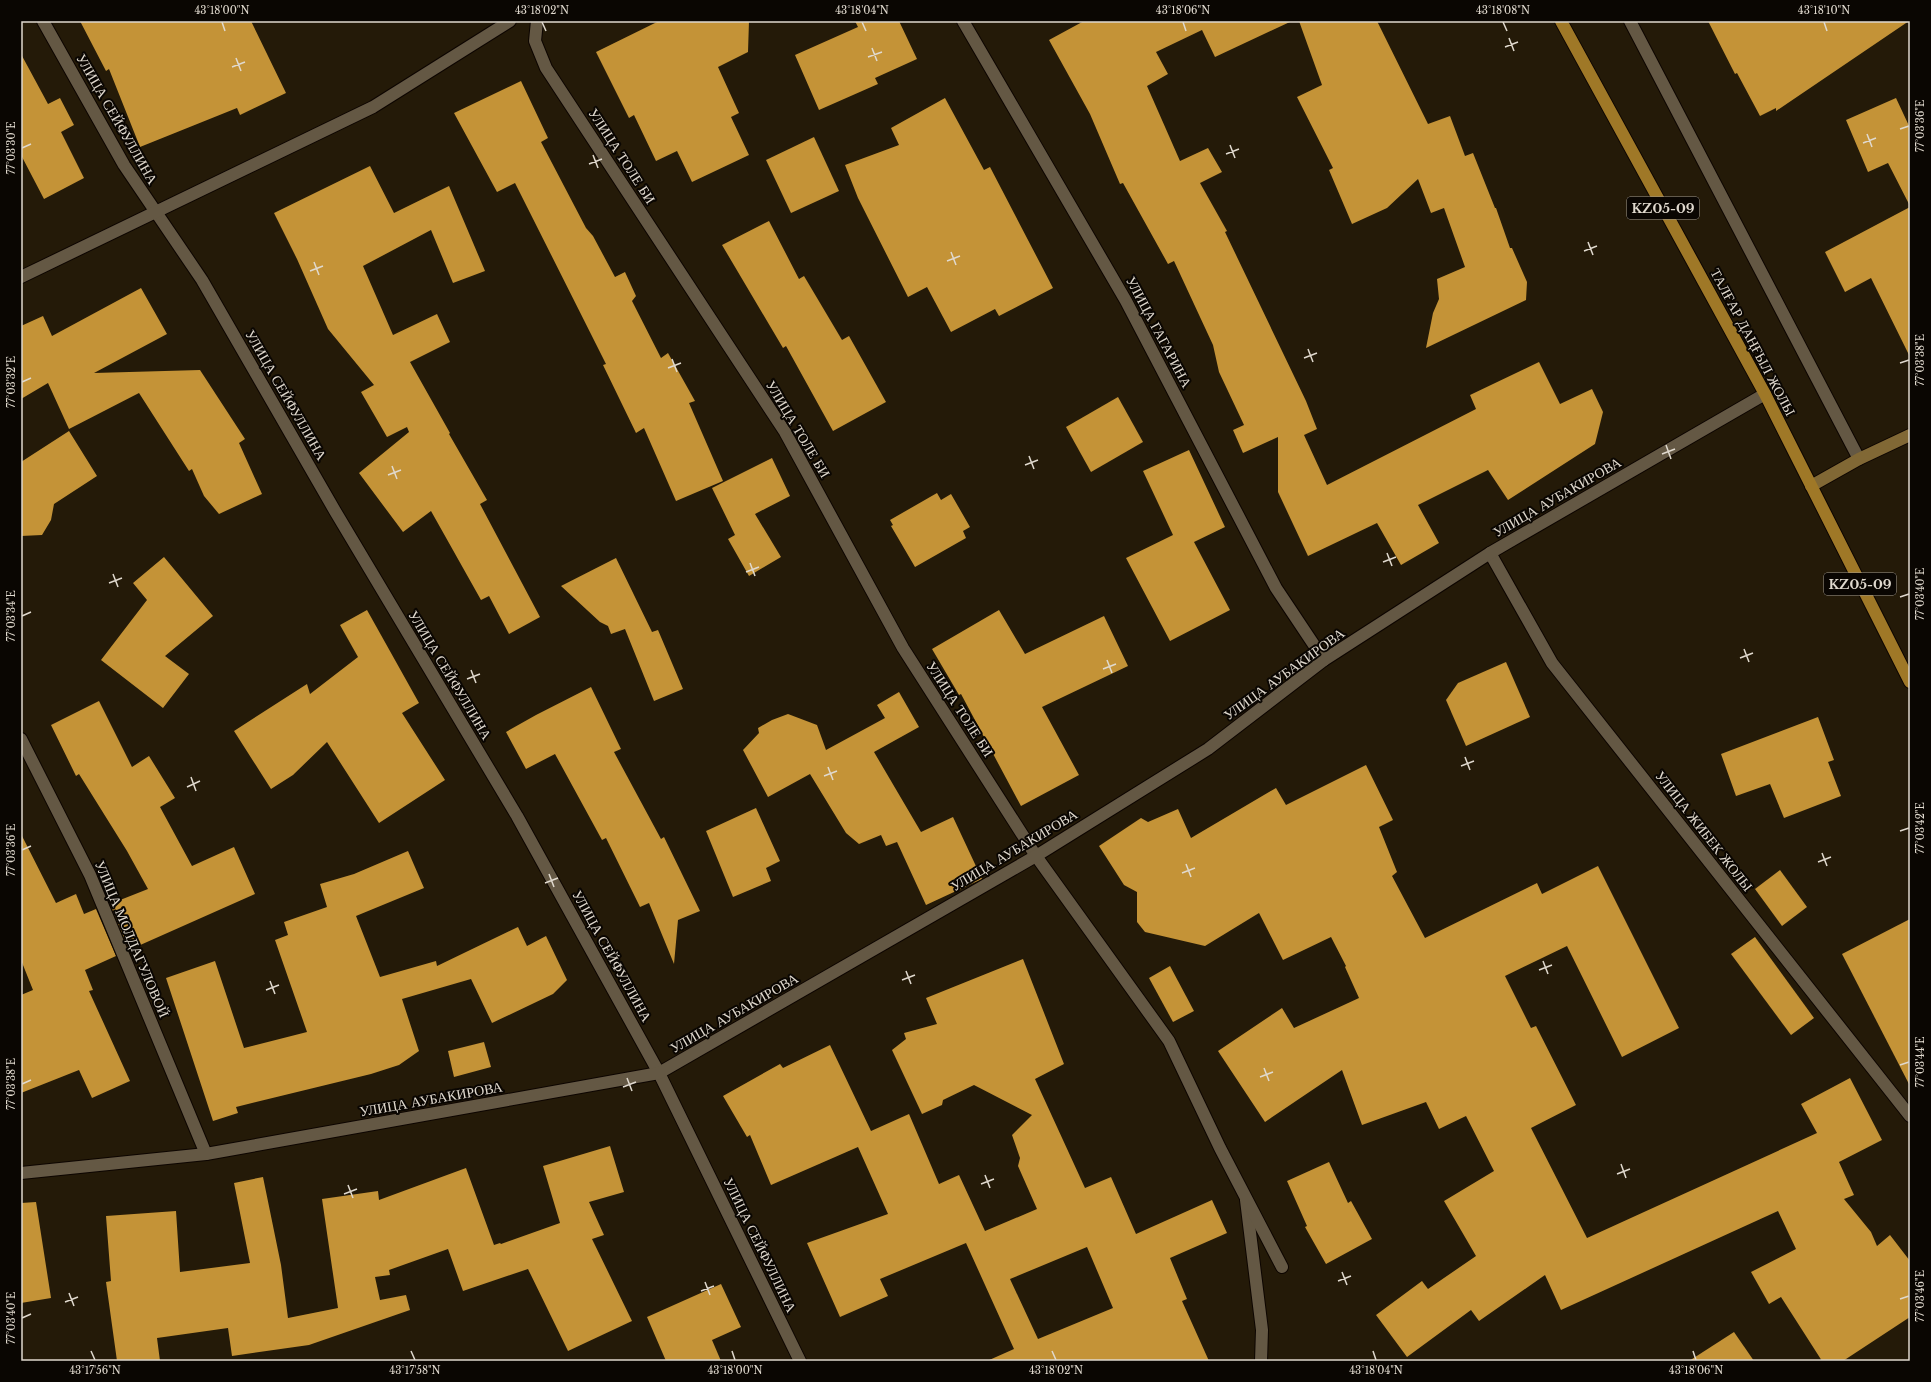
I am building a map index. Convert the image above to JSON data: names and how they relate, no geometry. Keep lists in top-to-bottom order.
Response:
{
  "streets": {
    "main road": ["KZ05-09", "ТАЛҒАР ДАҢҒЫЛ ЖОЛЫ"],
    "street": [
      "УЛИЦА СЕЙФУЛЛИНА",
      "УЛИЦА ТОЛЕ БИ",
      "УЛИЦА ГАГАРИНА",
      "УЛИЦА АУБАКИРОВА",
      "УЛИЦА ЖИБЕК ЖОЛЫ",
      "УЛИЦА МОЛДАГУЛОВОЙ"
    ]
  },
  "crossings": [
    ["УЛИЦА СЕЙФУЛЛИНА", "УЛИЦА АУБАКИРОВА"],
    ["УЛИЦА ТОЛЕ БИ", "УЛИЦА АУБАКИРОВА"],
    ["УЛИЦА ГАГАРИНА", "УЛИЦА АУБАКИРОВА"],
    ["ТАЛҒАР ДАҢҒЫЛ ЖОЛЫ", "УЛИЦА АУБАКИРОВА"],
    ["УЛИЦА АУБАКИРОВА", "УЛИЦА ЖИБЕК ЖОЛЫ"],
    ["УЛИЦА АУБАКИРОВА", "УЛИЦА МОЛДАГУЛОВОЙ"]
  ],
  "coordinates": [
    "43°18'00\"N",
    "43°18'02\"N",
    "43°18'04\"N",
    "43°18'06\"N",
    "43°18'08\"N",
    "43°18'10\"N",
    "77°03'36\"E",
    "77°03'30\"E",
    "77°03'38\"E",
    "77°03'32\"E",
    "77°03'40\"E",
    "77°03'34\"E",
    "77°03'42\"E",
    "77°03'44\"E",
    "77°03'46\"E",
    "43°17'56\"N",
    "43°17'58\"N"
  ]
}
